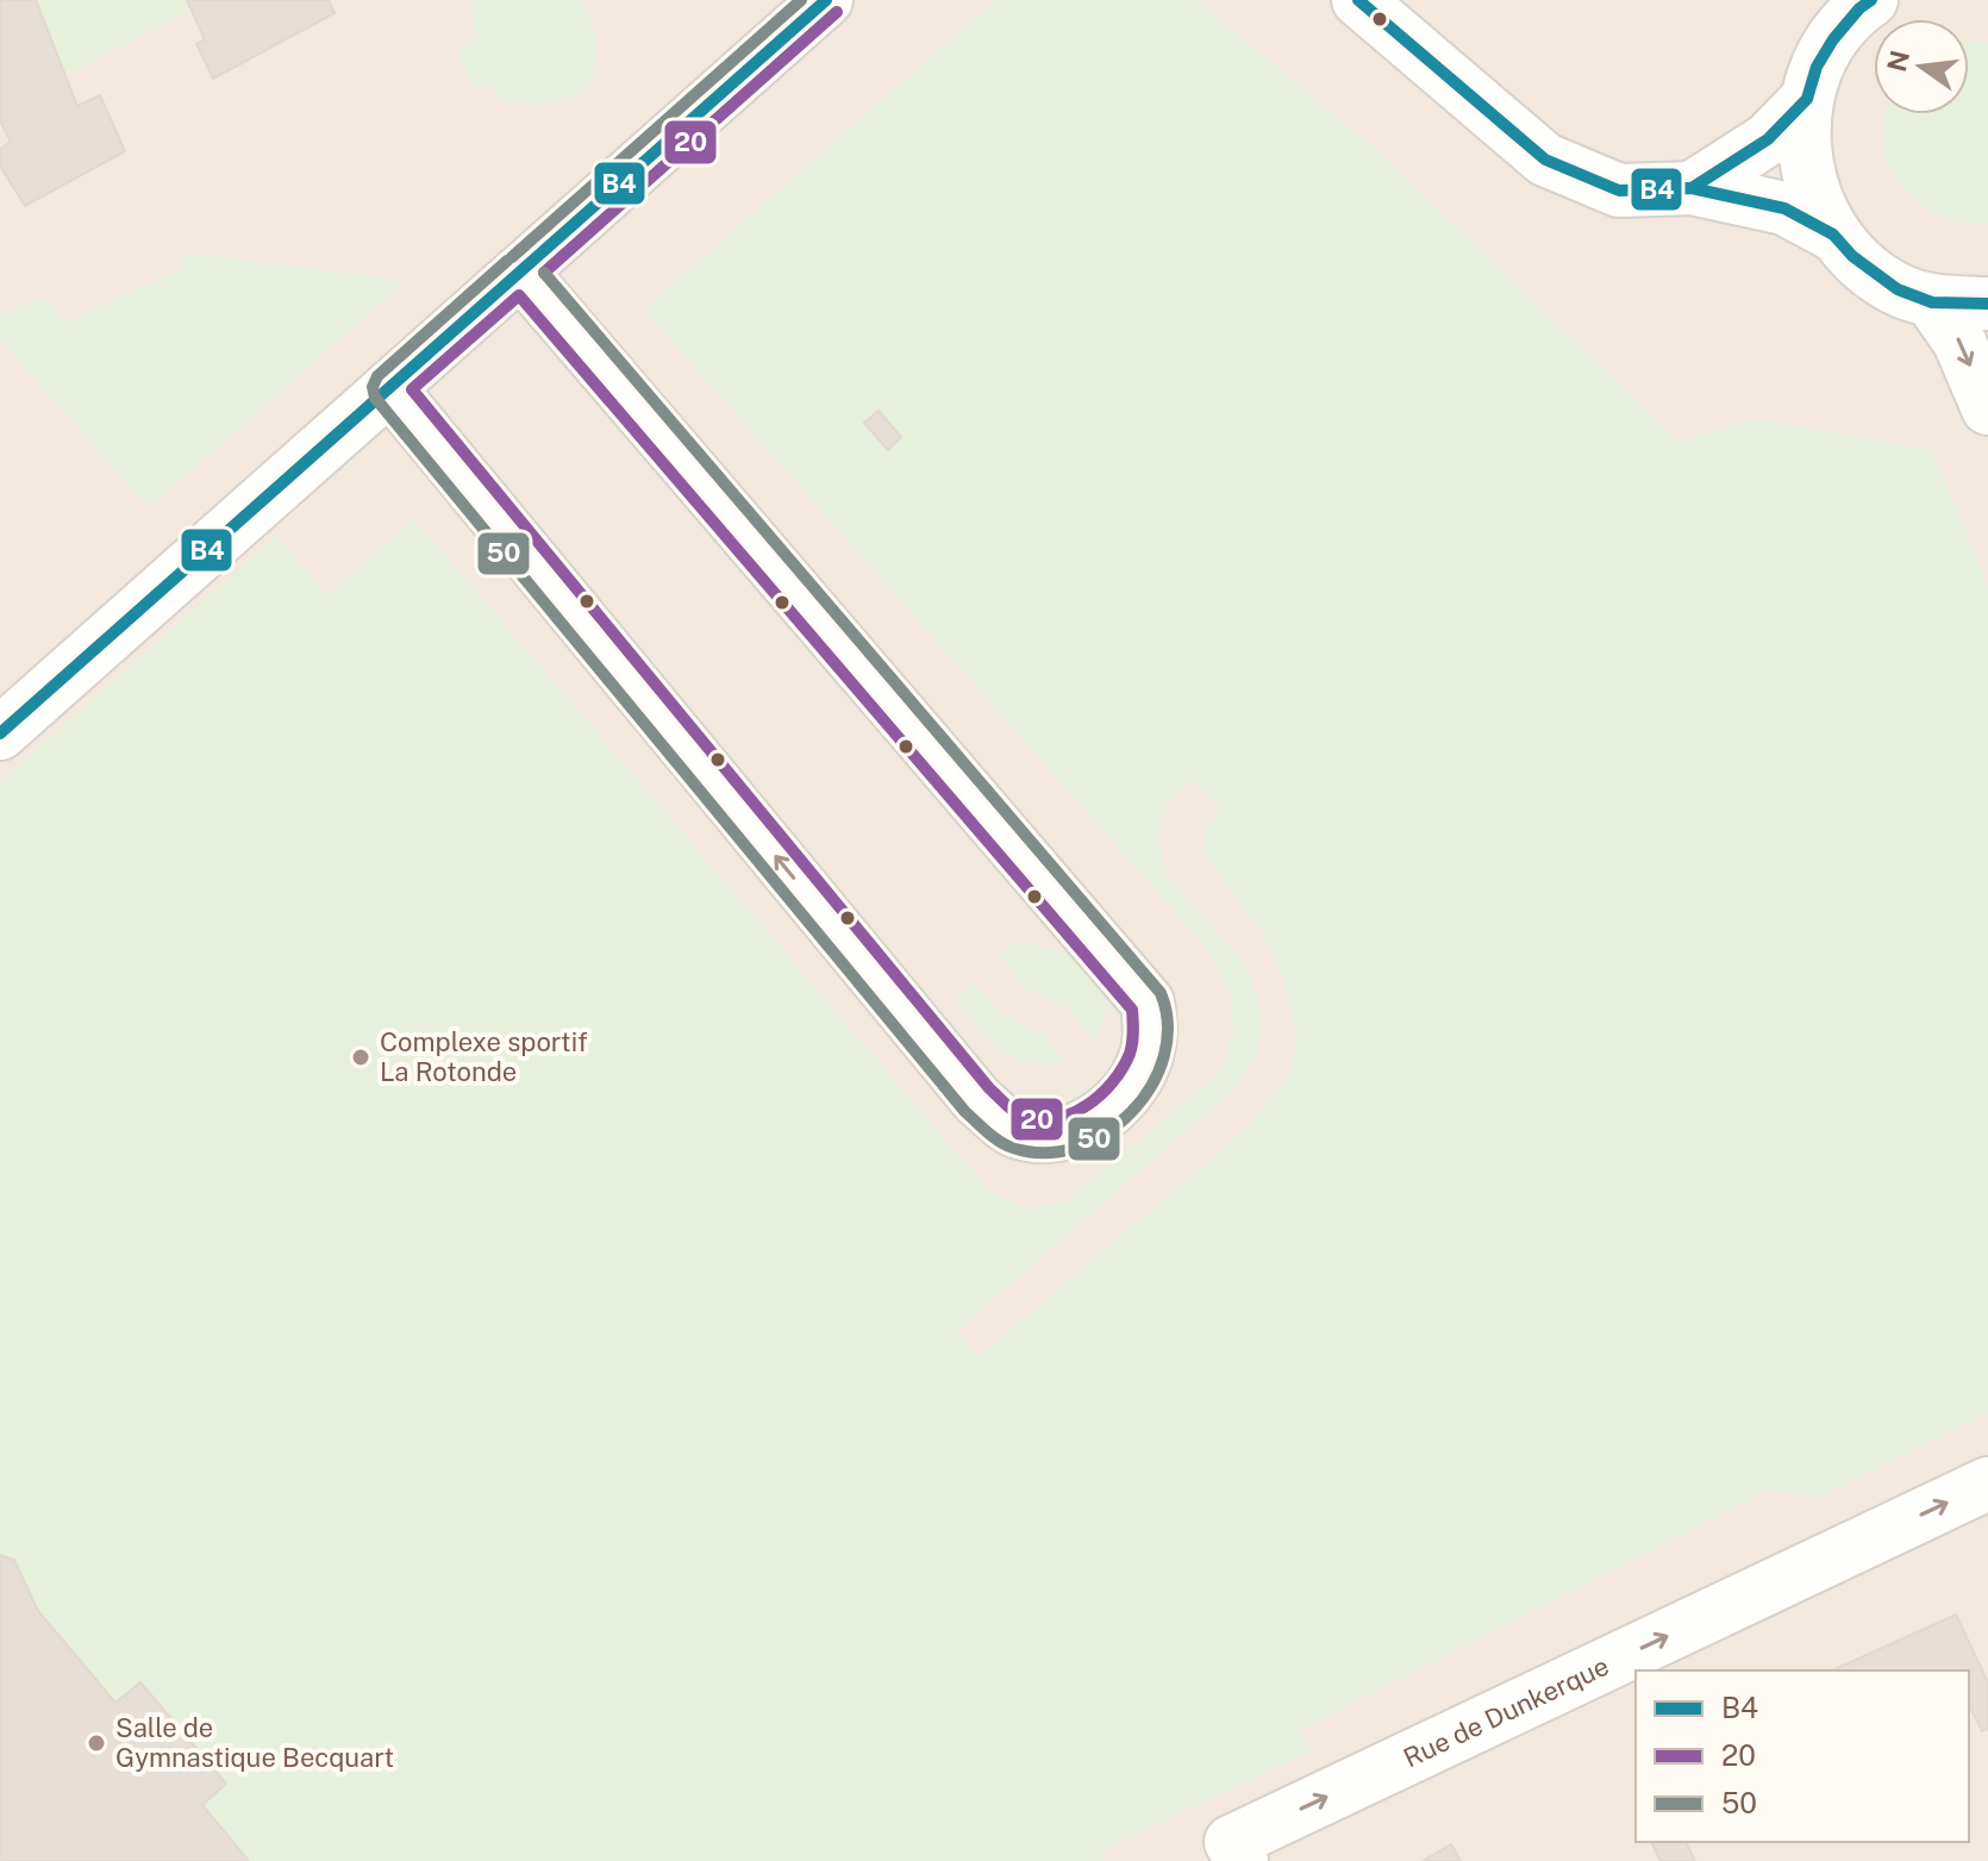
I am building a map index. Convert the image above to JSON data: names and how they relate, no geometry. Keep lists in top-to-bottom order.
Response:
{
  "streets": {
    "street": ["Rue de Dunkerque"]
  },
  "one_way": ["Rue de Dunkerque"],
  "places": ["Complexe sportif La Rotonde", "Salle de Gymnastique Becquart"],
  "lines": ["transit line B4", "transit line 50", "transit line 20"],
  "legend": ["B4", "20", "50"],
  "north": "left"
}
